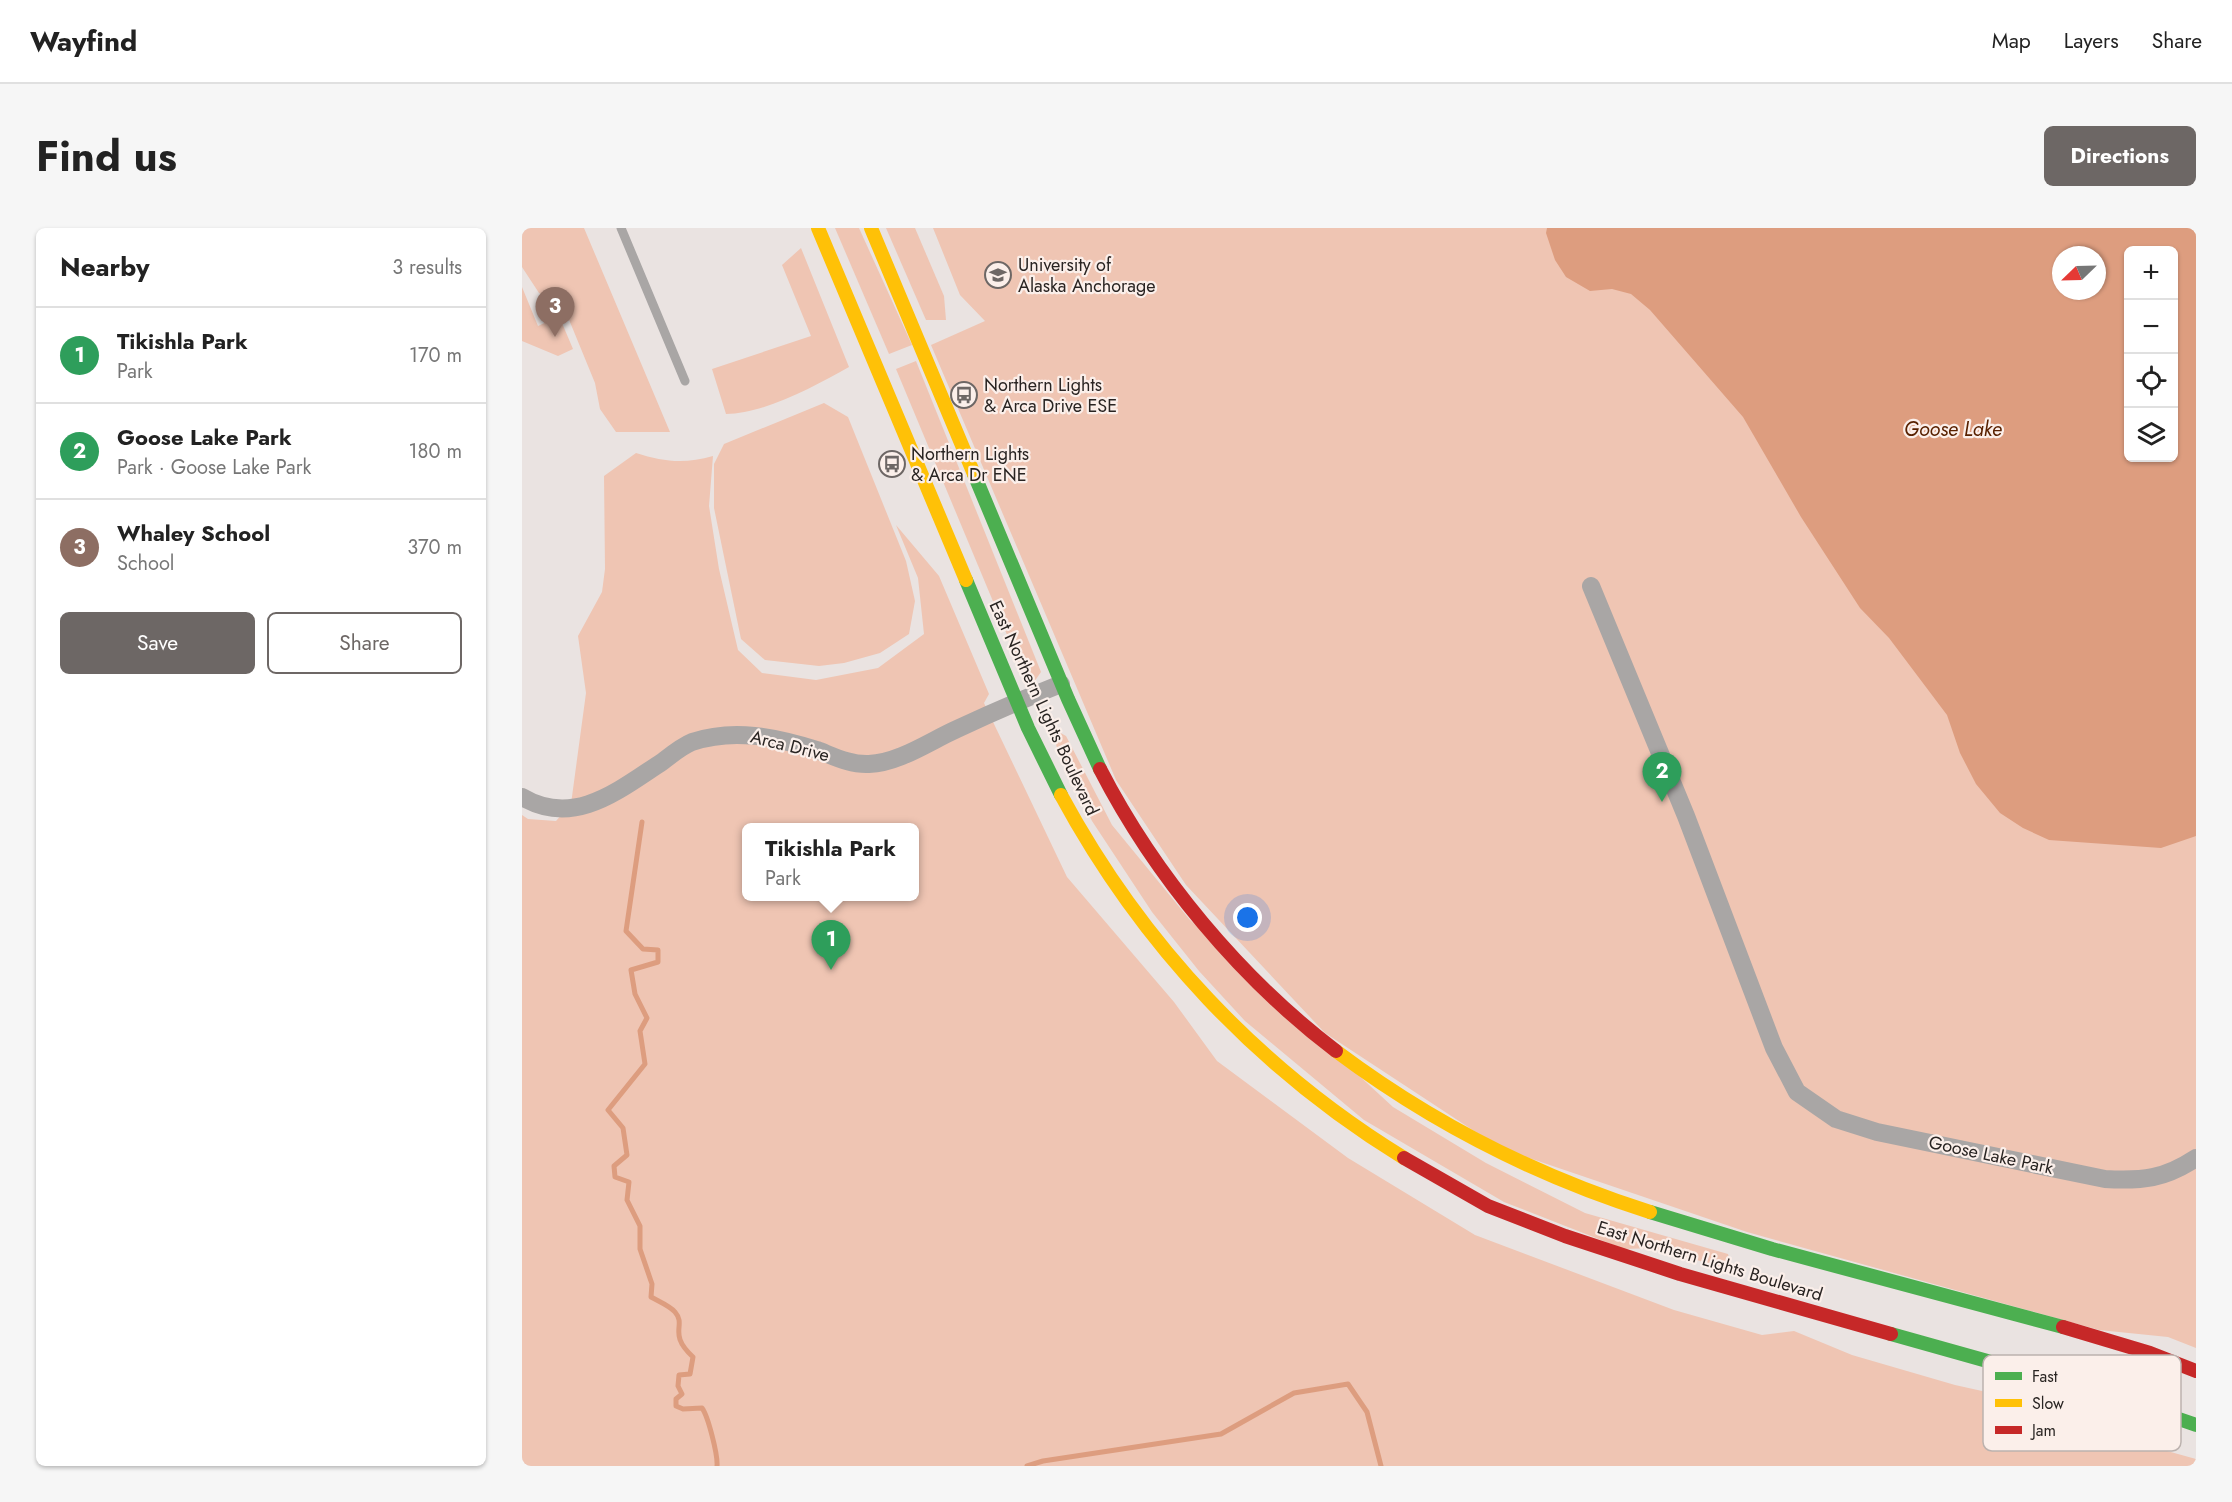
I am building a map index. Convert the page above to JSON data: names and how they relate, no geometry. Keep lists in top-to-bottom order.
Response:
{
  "streets": {
    "main road": ["East Northern Lights Boulevard"],
    "street": ["Arca Drive", "Goose Lake Park"]
  },
  "crossings": [
    ["East Northern Lights Boulevard", "Arca Drive"]
  ],
  "water": ["Goose Lake"],
  "places": {
    "school or university": ["University of Alaska Anchorage"],
    "bus stop": ["Northern Lights & Arca Drive ESE", "Northern Lights & Arca Dr ENE"]
  },
  "legend": ["Fast", "Slow", "Jam"],
  "north": "bottom left",
  "page": {
    "header": "Wayfind",
    "nav": ["Map", "Layers", "Share"],
    "title": "Find us",
    "buttons": [
      "Directions",
      ["Save", "Share"]
    ],
    "heading": ["Nearby", "3 results"],
    "map_buttons": ["+", "−"],
    "pins": ["3", "2", "1"],
    "list": [
      {
        "mark": "1",
        "name": "Tikishla Park",
        "note": "Park",
        "value": "170 m"
      },
      {
        "mark": "2",
        "name": "Goose Lake Park",
        "note": "Park · Goose Lake Park",
        "value": "180 m"
      },
      {
        "mark": "3",
        "name": "Whaley School",
        "note": "School",
        "value": "370 m"
      }
    ],
    "popup": ["Tikishla Park", "Park"]
  }
}
